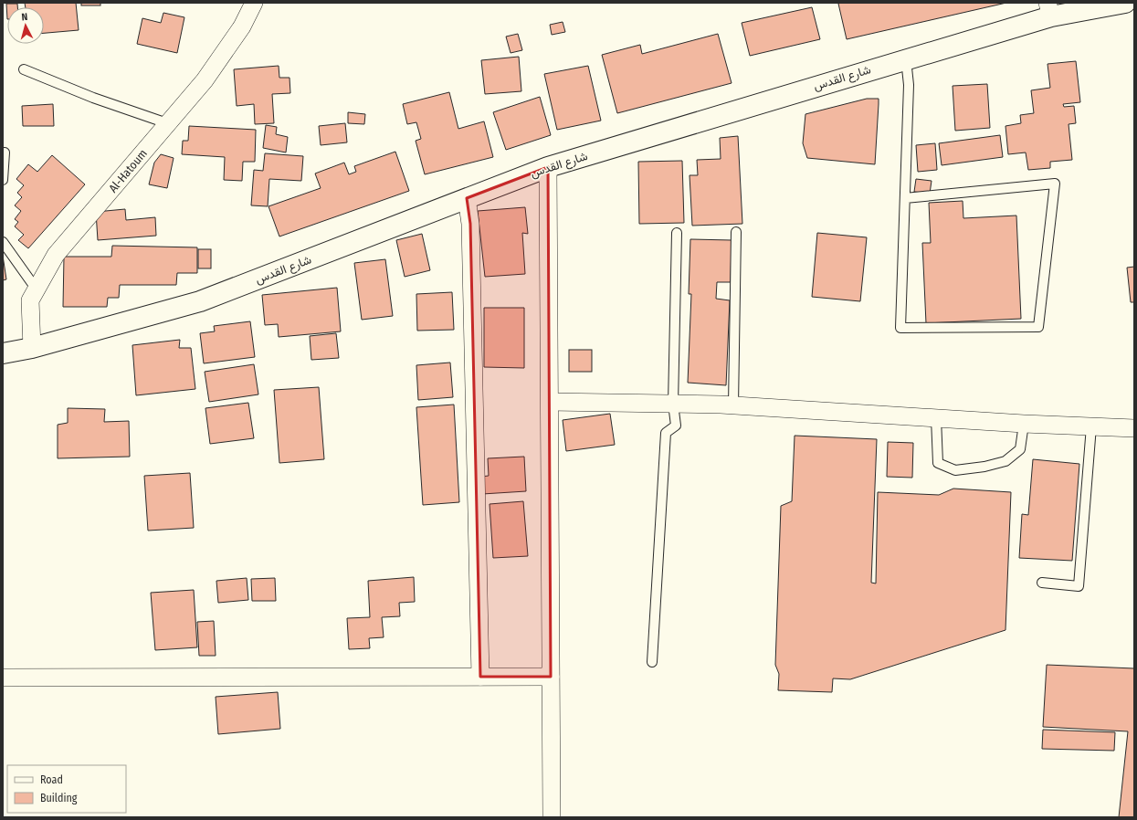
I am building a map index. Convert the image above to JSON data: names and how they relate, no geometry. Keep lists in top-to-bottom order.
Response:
{
  "streets": {
    "main road": ["شارع القدس"],
    "street": ["Al-Hatoum"]
  },
  "crossings": [
    ["شارع القدس", "Al-Hatoum"]
  ],
  "legend": ["Road", "Building"],
  "north": "top"
}
